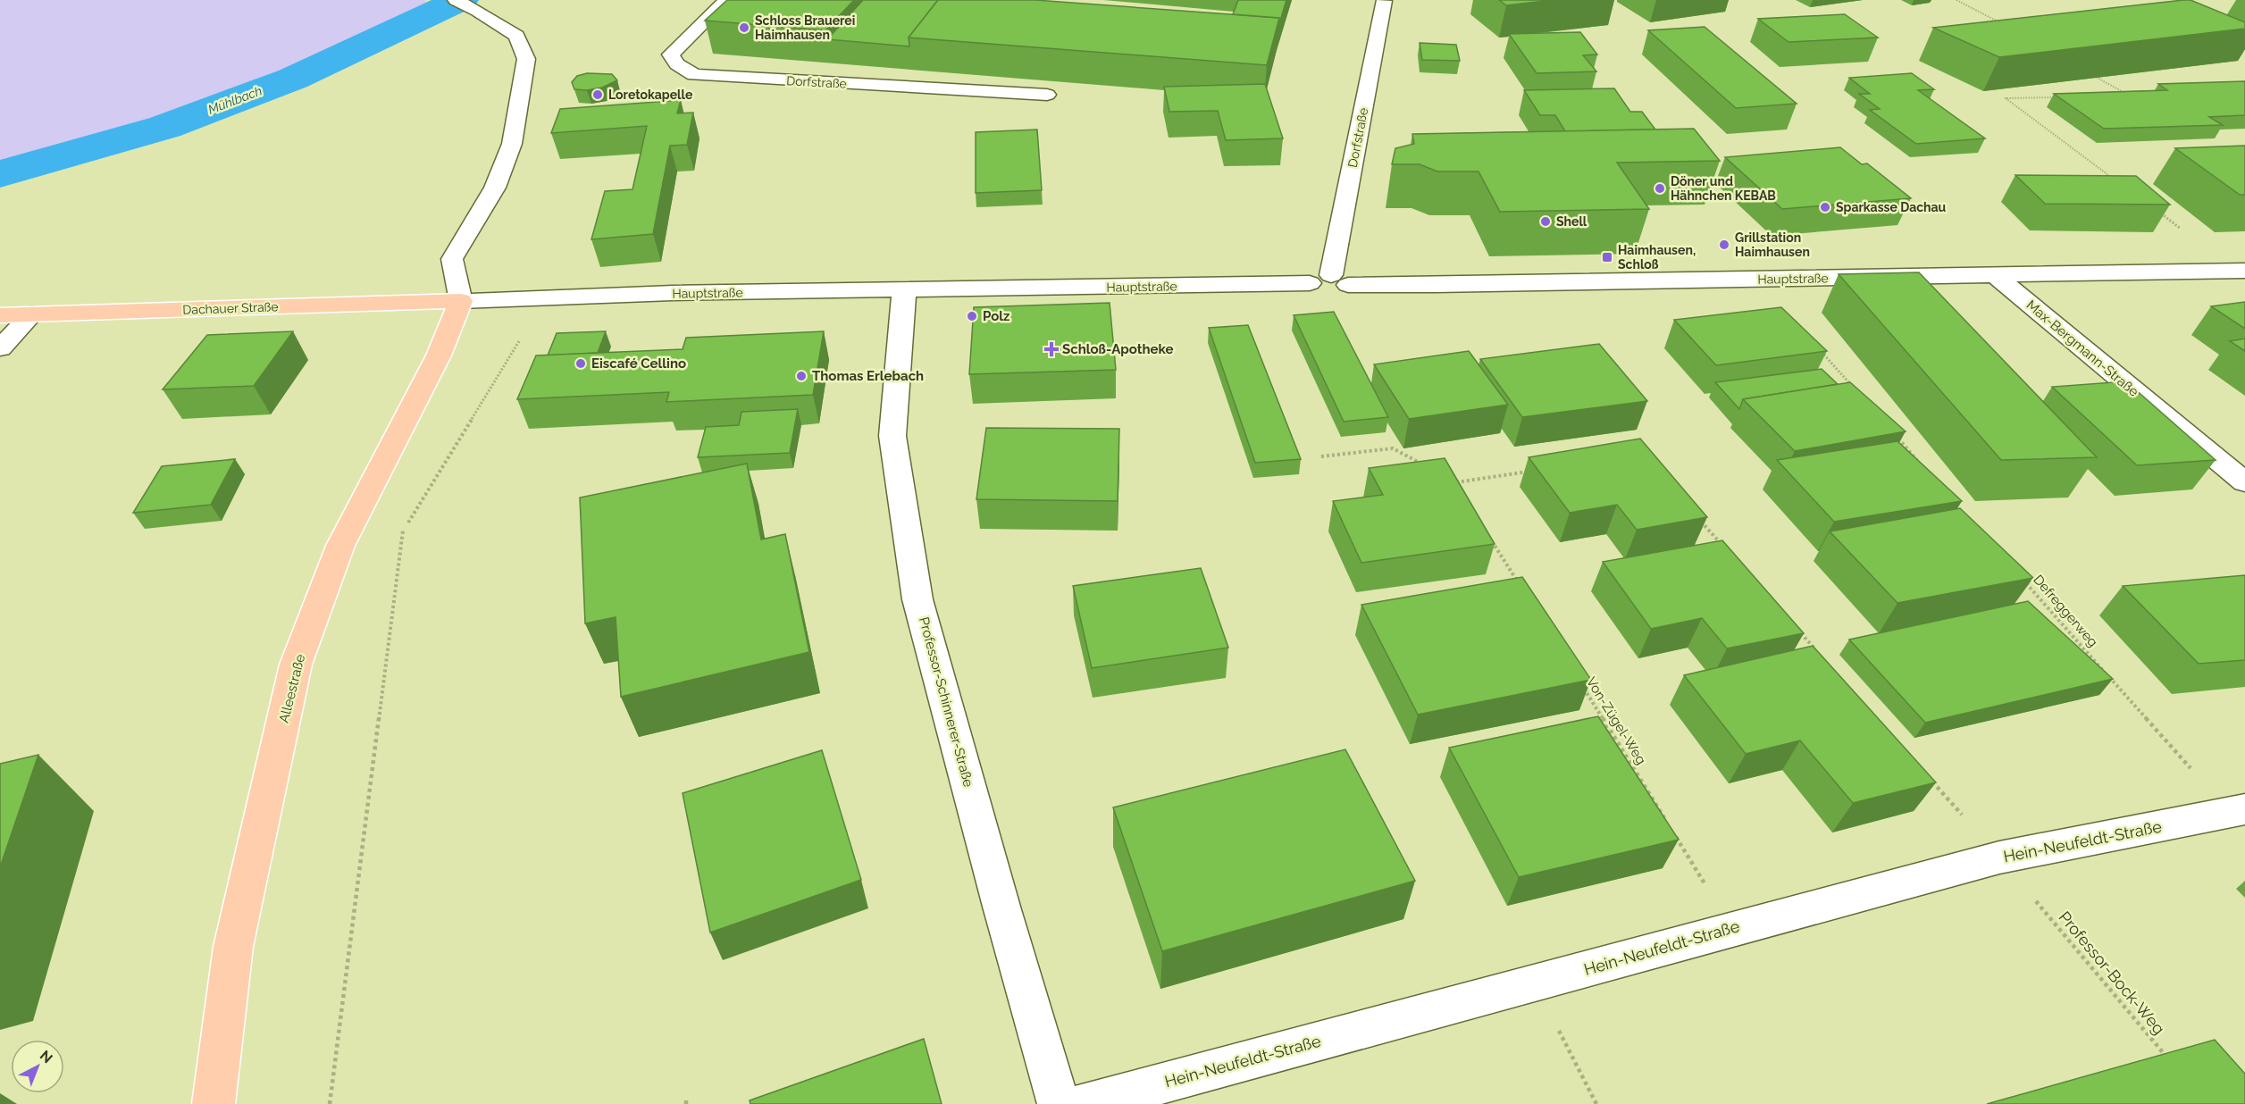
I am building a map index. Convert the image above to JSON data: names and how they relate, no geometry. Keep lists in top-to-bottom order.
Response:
{
  "streets": {
    "main road": ["Dachauer Straße", "Alleestraße"],
    "street": [
      "Dorfstraße",
      "Hauptstraße",
      "Max-Bergmann-Straße",
      "Professor-Schinnerer-Straße",
      "Hein-Neufeldt-Straße"
    ],
    "path": ["Defreggerweg", "Von-Zügel-Weg", "Professor-Bock-Weg"]
  },
  "crossings": [
    ["Dorfstraße", "Hauptstraße"],
    ["Hauptstraße", "Dachauer Straße"],
    ["Hauptstraße", "Max-Bergmann-Straße"],
    ["Hauptstraße", "Alleestraße"],
    ["Hauptstraße", "Professor-Schinnerer-Straße"],
    ["Dachauer Straße", "Alleestraße"],
    ["Defreggerweg", "Hein-Neufeldt-Straße"],
    ["Von-Zügel-Weg", "Hein-Neufeldt-Straße"],
    ["Hein-Neufeldt-Straße", "Professor-Bock-Weg"]
  ],
  "water": ["Mühlbach"],
  "places": {
    "other": [
      "Schloss Brauerei Haimhausen",
      "Loretokapelle",
      "Döner und Hähnchen KEBAB",
      "Sparkasse Dachau",
      "Shell",
      "Grillstation Haimhausen",
      "Polz",
      "Eiscafé Cellino",
      "Thomas Erlebach"
    ],
    "transit": ["Haimhausen, Schloß"],
    "health": ["Schloß-Apotheke"]
  },
  "north": "top right"
}
